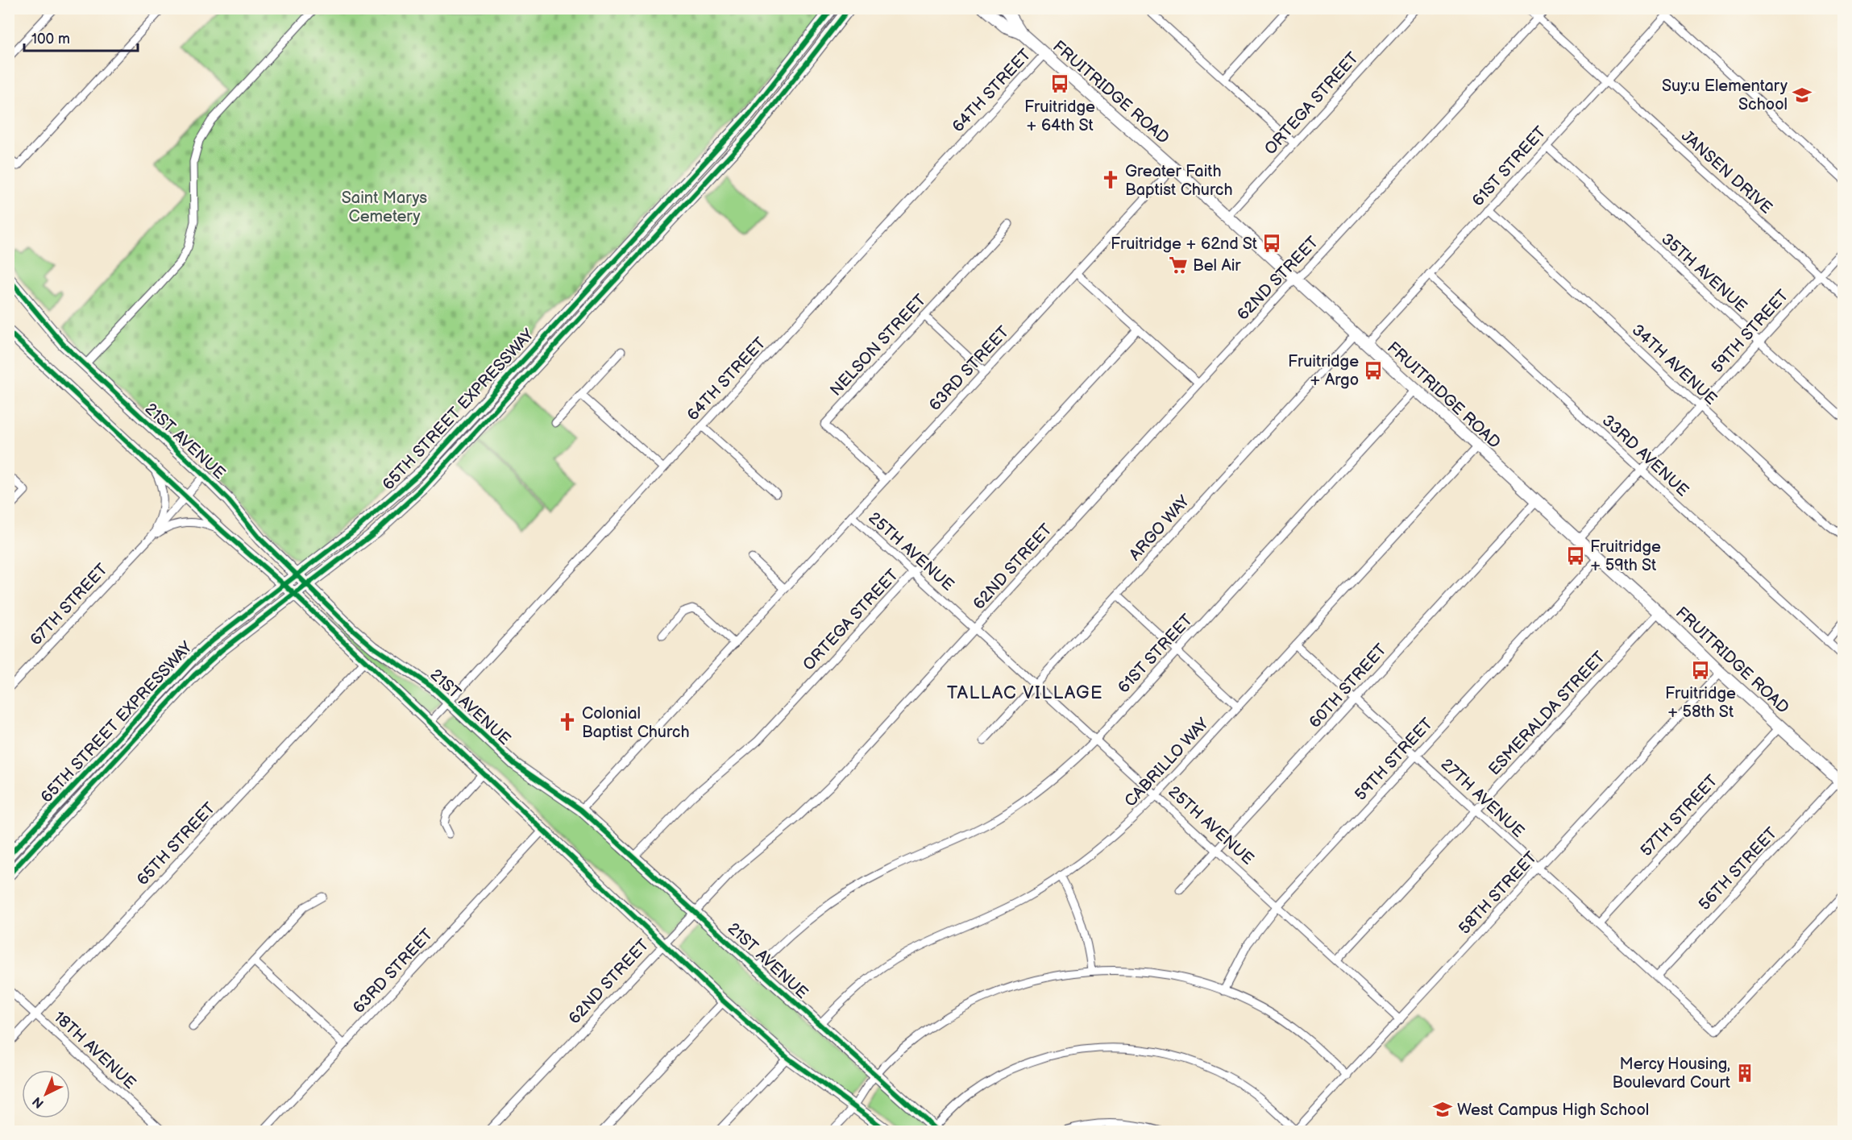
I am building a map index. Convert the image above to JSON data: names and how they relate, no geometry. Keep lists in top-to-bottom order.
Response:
{
  "streets": {
    "main road": ["FRUITRIDGE ROAD", "65TH STREET EXPRESSWAY", "21ST AVENUE"],
    "street": [
      "64TH STREET",
      "ORTEGA STREET",
      "61ST STREET",
      "JANSEN DRIVE",
      "35TH AVENUE",
      "62ND STREET",
      "59TH STREET",
      "NELSON STREET",
      "34TH AVENUE",
      "63RD STREET",
      "33RD AVENUE",
      "ARGO WAY",
      "25TH AVENUE",
      "67TH STREET",
      "60TH STREET",
      "ESMERALDA STREET",
      "CABRILLO WAY",
      "27TH AVENUE",
      "57TH STREET",
      "65TH STREET",
      "56TH STREET",
      "58TH STREET",
      "18TH AVENUE"
    ]
  },
  "crossings": [
    ["64TH STREET", "FRUITRIDGE ROAD"],
    ["64TH STREET", "21ST AVENUE"],
    ["FRUITRIDGE ROAD", "ORTEGA STREET"],
    ["FRUITRIDGE ROAD", "61ST STREET"],
    ["FRUITRIDGE ROAD", "62ND STREET"],
    ["FRUITRIDGE ROAD", "59TH STREET"],
    ["FRUITRIDGE ROAD", "63RD STREET"],
    ["FRUITRIDGE ROAD", "ARGO WAY"],
    ["FRUITRIDGE ROAD", "60TH STREET"],
    ["FRUITRIDGE ROAD", "ESMERALDA STREET"],
    ["FRUITRIDGE ROAD", "CABRILLO WAY"],
    ["FRUITRIDGE ROAD", "57TH STREET"],
    ["FRUITRIDGE ROAD", "56TH STREET"],
    ["FRUITRIDGE ROAD", "58TH STREET"],
    ["ORTEGA STREET", "21ST AVENUE"],
    ["ORTEGA STREET", "25TH AVENUE"],
    ["61ST STREET", "JANSEN DRIVE"],
    ["61ST STREET", "35TH AVENUE"],
    ["61ST STREET", "34TH AVENUE"],
    ["61ST STREET", "21ST AVENUE"],
    ["61ST STREET", "33RD AVENUE"],
    ["61ST STREET", "25TH AVENUE"],
    ["JANSEN DRIVE", "62ND STREET"],
    ["JANSEN DRIVE", "59TH STREET"],
    ["35TH AVENUE", "59TH STREET"],
    ["62ND STREET", "21ST AVENUE"],
    ["62ND STREET", "25TH AVENUE"],
    ["59TH STREET", "34TH AVENUE"],
    ["59TH STREET", "33RD AVENUE"],
    ["59TH STREET", "25TH AVENUE"],
    ["59TH STREET", "27TH AVENUE"],
    ["NELSON STREET", "63RD STREET"],
    ["63RD STREET", "21ST AVENUE"],
    ["63RD STREET", "25TH AVENUE"],
    ["65TH STREET EXPRESSWAY", "21ST AVENUE"],
    ["21ST AVENUE", "67TH STREET"],
    ["21ST AVENUE", "CABRILLO WAY"],
    ["ARGO WAY", "25TH AVENUE"],
    ["25TH AVENUE", "60TH STREET"],
    ["25TH AVENUE", "ESMERALDA STREET"],
    ["25TH AVENUE", "CABRILLO WAY"],
    ["25TH AVENUE", "58TH STREET"],
    ["60TH STREET", "27TH AVENUE"],
    ["ESMERALDA STREET", "27TH AVENUE"],
    ["CABRILLO WAY", "27TH AVENUE"],
    ["27TH AVENUE", "57TH STREET"],
    ["27TH AVENUE", "56TH STREET"],
    ["27TH AVENUE", "58TH STREET"],
    ["65TH STREET", "18TH AVENUE"]
  ],
  "districts": ["TALLAC VILLAGE"],
  "parks": ["Saint Marys Cemetery"],
  "places": {
    "bus stop": [
      "Fruitridge + 64th St",
      "Fruitridge + 62nd St",
      "Fruitridge + Argo",
      "Fruitridge + 59th St",
      "Fruitridge + 58th St"
    ],
    "school or university": ["Suy:u Elementary School", "West Campus High School"],
    "church": ["Greater Faith Baptist Church", "Colonial Baptist Church"],
    "supermarket": ["Bel Air"],
    "building": ["Mercy Housing, Boulevard Court"]
  },
  "scale_bar": "100 m",
  "north": "bottom left"
}
